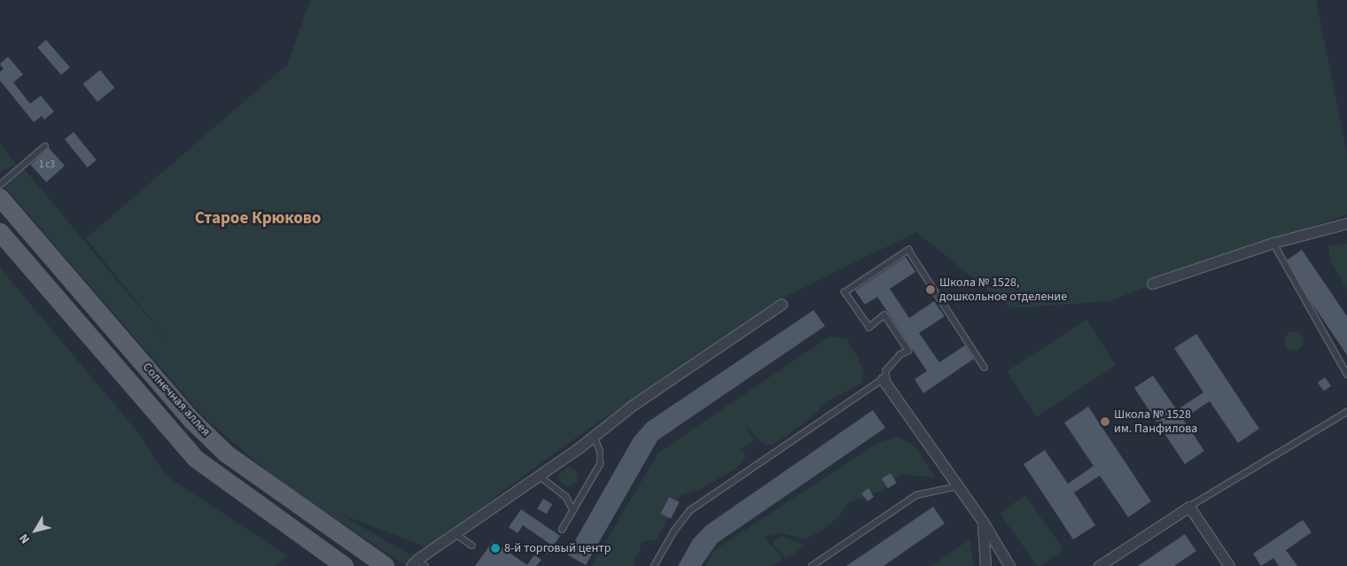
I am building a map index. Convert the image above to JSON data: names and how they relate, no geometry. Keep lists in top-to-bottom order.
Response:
{
  "streets": {
    "main road": ["Солнечная аллея"]
  },
  "districts": ["Старое Крюково"],
  "places": ["Школа № 1528, дошкольное отделение", "Школа № 1528 им. Панфилова", "8-й торговый центр"],
  "house_numbers": ["1 с3"],
  "north": "bottom left"
}
